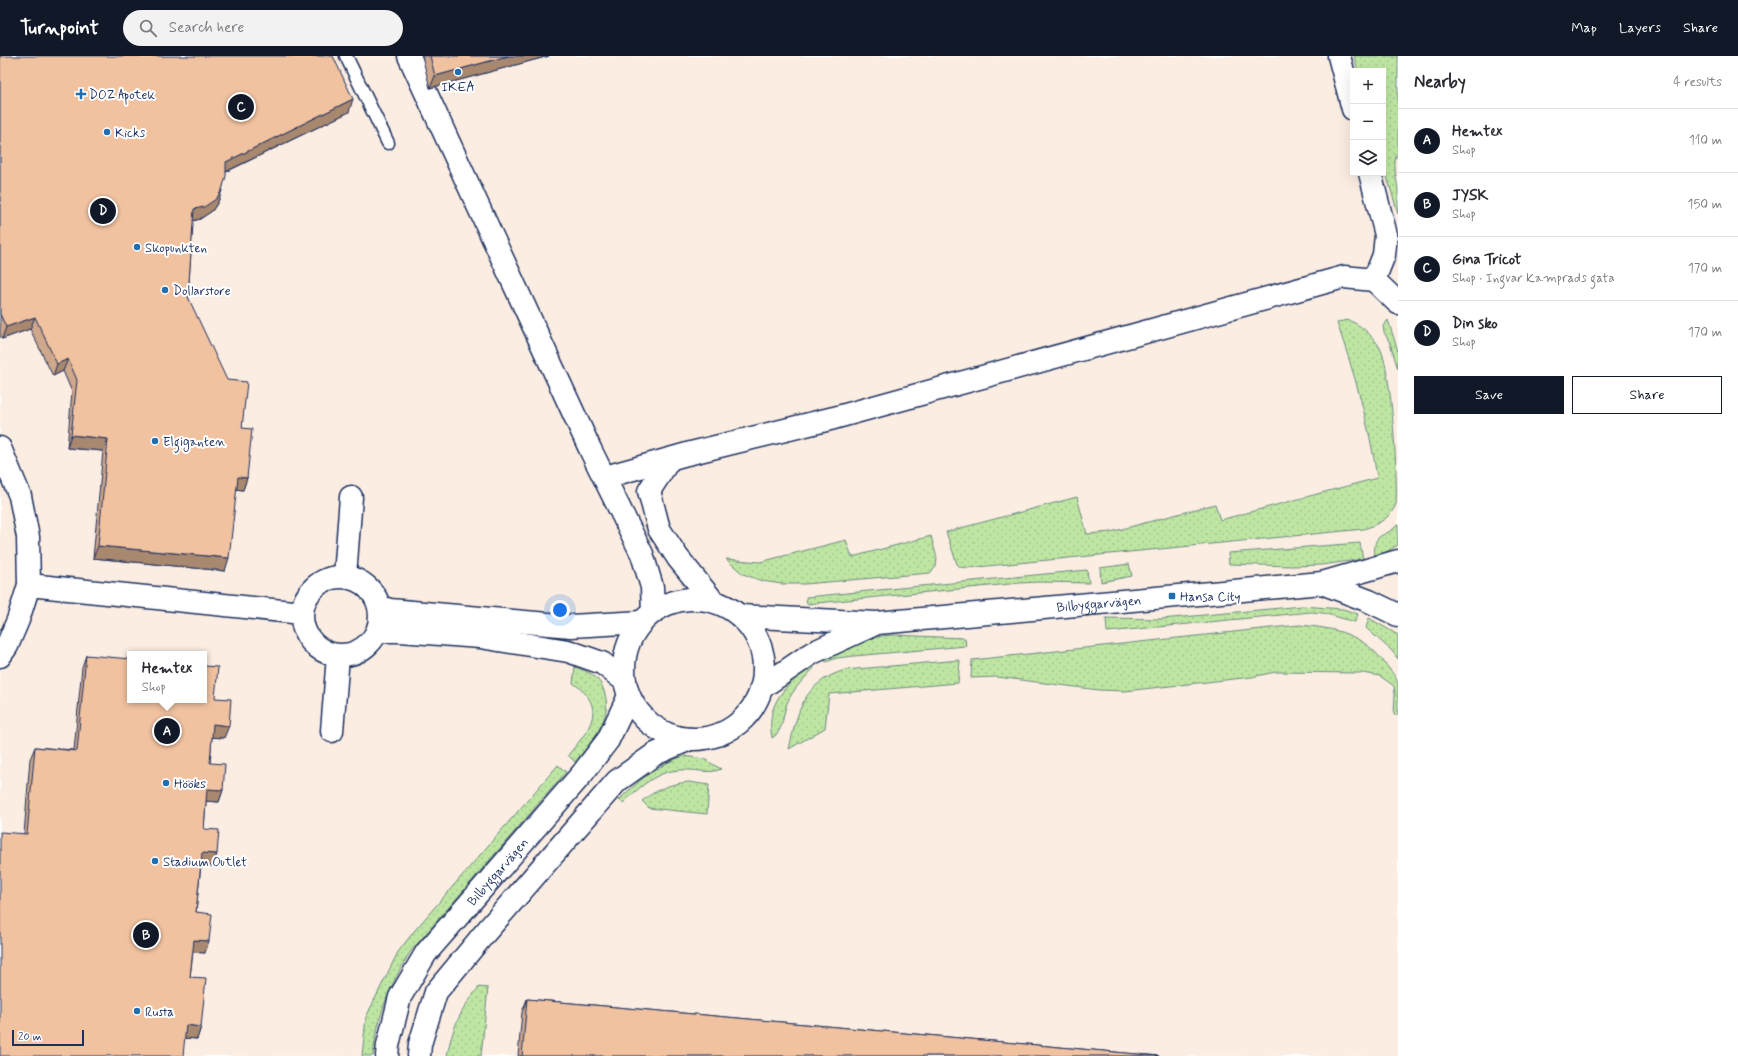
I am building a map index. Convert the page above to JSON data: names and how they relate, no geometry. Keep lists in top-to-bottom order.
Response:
{
  "streets": {
    "street": ["Bilbyggarvägen"]
  },
  "places": {
    "other": [
      "IKEA",
      "Kicks",
      "Skopunkten",
      "Dollarstore",
      "Elgiganten",
      "Hööks",
      "Stadium Outlet",
      "Rusta"
    ],
    "health": ["DOZ Apotek"],
    "transit": ["Hansa City"]
  },
  "scale_bar": "20 m",
  "page": {
    "header": "Turnpoint",
    "search": "Search here",
    "nav": ["Map", "Layers", "Share"],
    "heading": ["Nearby", "4 results"],
    "map_buttons": ["+", "−"],
    "pins": [
      "C",
      "D",
      "A",
      "B"
    ],
    "list": [
      {
        "mark": "A",
        "name": "Hemtex",
        "note": "Shop",
        "value": "110 m"
      },
      {
        "mark": "B",
        "name": "JYSK",
        "note": "Shop",
        "value": "150 m"
      },
      {
        "mark": "C",
        "name": "Gina Tricot",
        "note": "Shop · Ingvar Kamprads gata",
        "value": "170 m"
      },
      {
        "mark": "D",
        "name": "Din sko",
        "note": "Shop",
        "value": "170 m"
      }
    ],
    "buttons": ["Save", "Share"],
    "popup": ["Hemtex", "Shop"],
    "scale": "20 m"
  }
}
